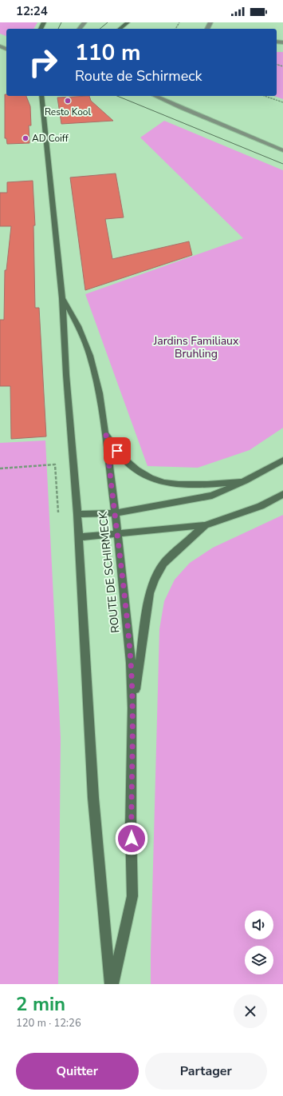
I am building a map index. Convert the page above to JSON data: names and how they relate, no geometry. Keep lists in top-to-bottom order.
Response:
{
  "streets": {
    "main road": ["ROUTE DE SCHIRMECK"]
  },
  "parks": ["Jardins Familiaux Bruhling"],
  "places": ["Resto Kool", "AD Coiff"],
  "page": {
    "status": "12:24",
    "turn": ["110 m", "Route de Schirmeck"],
    "heading": ["2 min", "120 m · 12:26"],
    "buttons": ["Quitter", "Partager"]
  }
}
